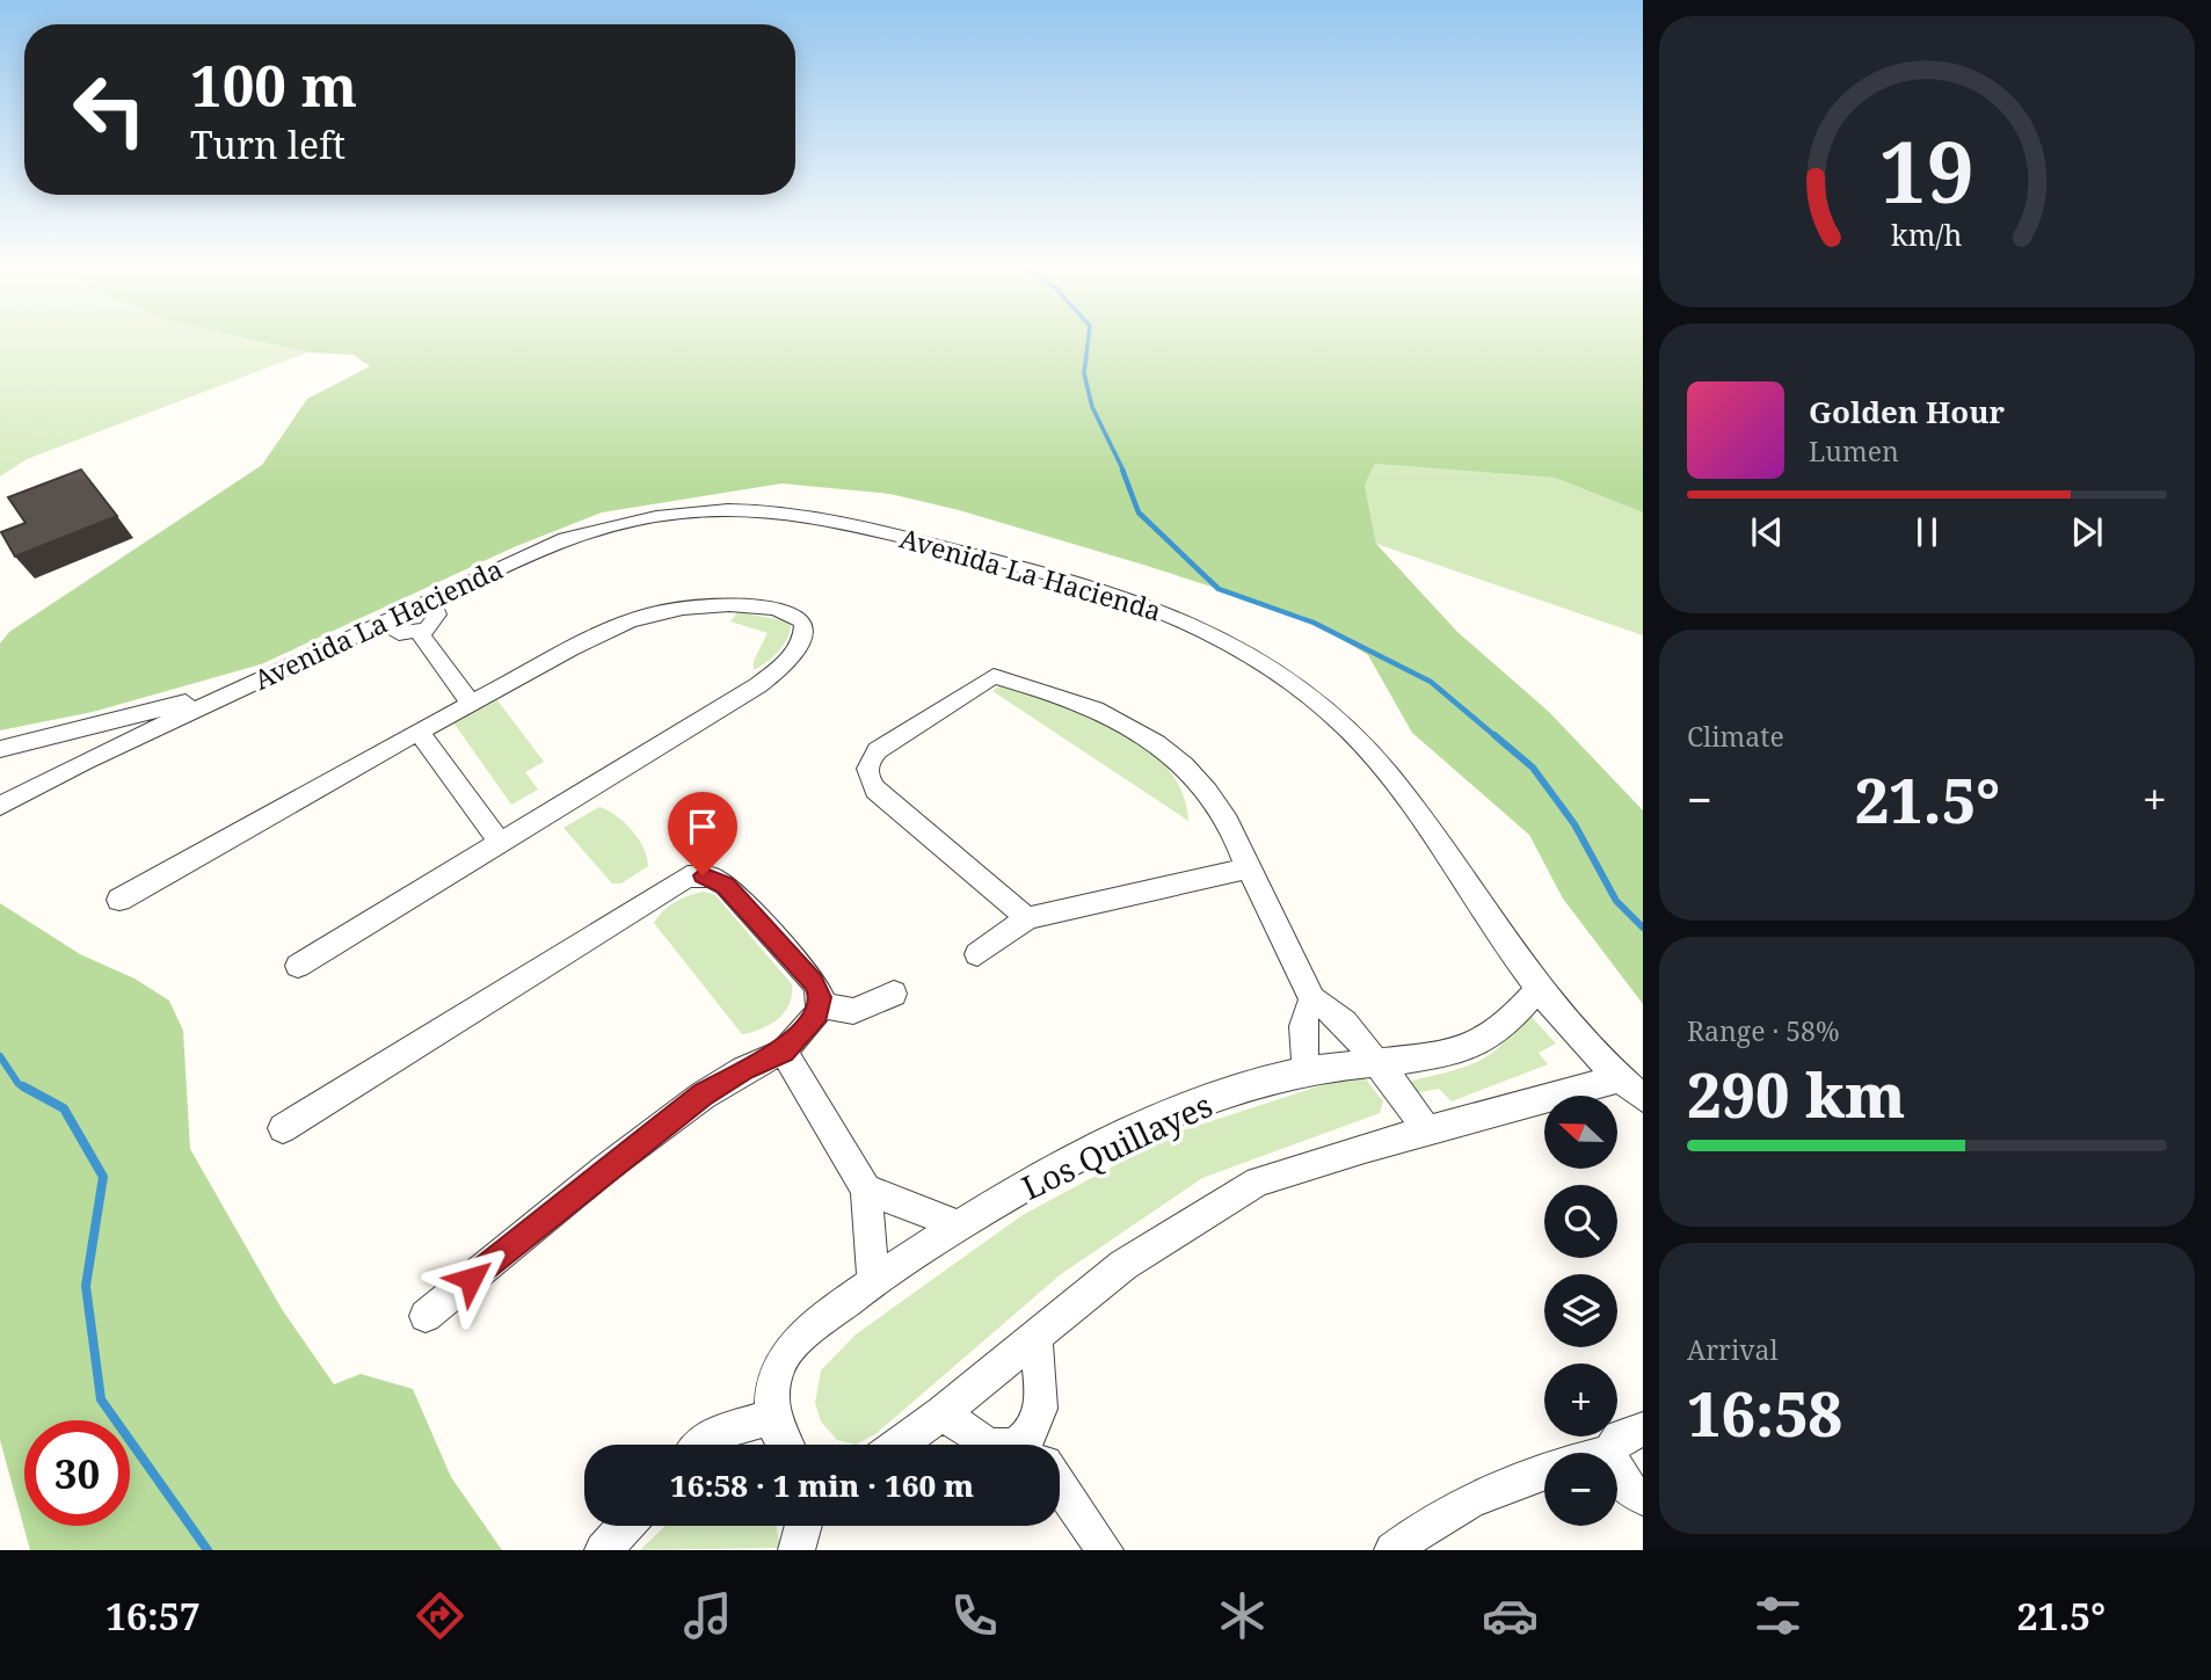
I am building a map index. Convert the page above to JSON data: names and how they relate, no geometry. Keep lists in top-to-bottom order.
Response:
{
  "streets": {
    "street": ["Avenida La Hacienda", "Los Quillayes"]
  },
  "crossings": [
    ["Avenida La Hacienda", "Los Quillayes"]
  ],
  "north": "left",
  "page": {
    "turn": ["100 m", "Turn left"],
    "song": ["Golden Hour", "Lumen"],
    "tile": [
      "Climate",
      ["Range · 58%", "290 km"],
      ["Arrival", "16:58"]
    ],
    "heat": ["−", "21.5°", "+"],
    "map_buttons": ["+", "−"],
    "limit": "30",
    "trip": "16:58 · 1 min · 160 m",
    "tabs": ["16:57", "21.5°"],
    "gauge": ["19", "km/h"]
  }
}
